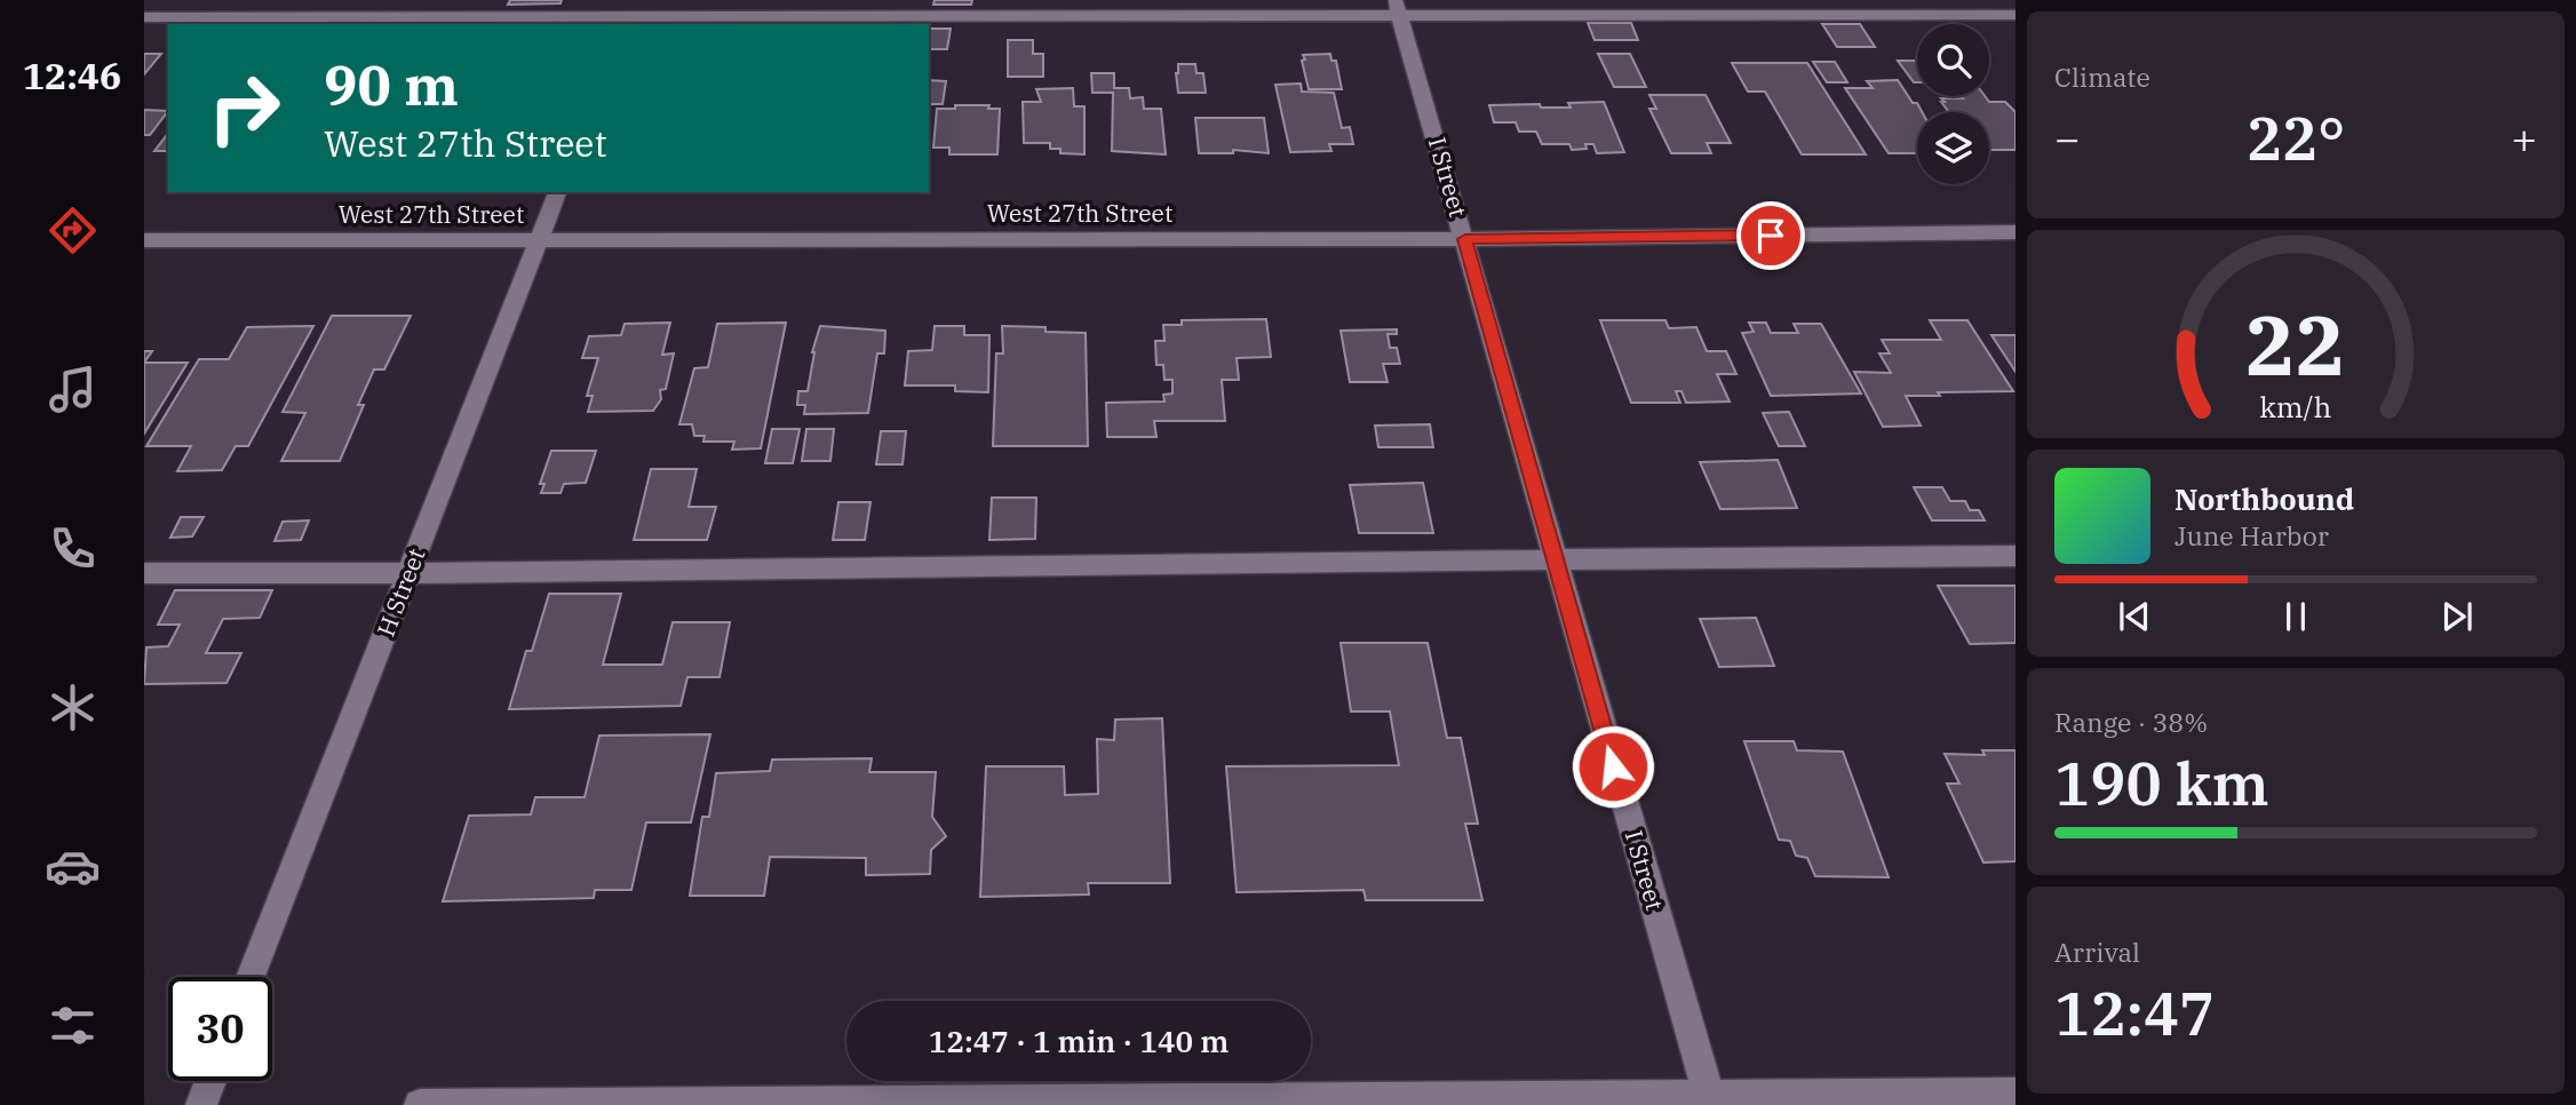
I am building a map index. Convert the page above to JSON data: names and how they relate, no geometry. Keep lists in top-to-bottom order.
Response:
{
  "streets": {
    "street": ["I Street", "West 27th Street", "H Street"]
  },
  "crossings": [
    ["I Street", "West 27th Street"],
    ["West 27th Street", "H Street"]
  ],
  "page": {
    "tabs": "12:46",
    "tile": [
      "Climate",
      ["Range · 38%", "190 km"],
      ["Arrival", "12:47"]
    ],
    "turn": ["90 m", "West 27th Street"],
    "heat": ["−", "22°", "+"],
    "song": ["Northbound", "June Harbor"],
    "limit": "30",
    "trip": "12:47 · 1 min · 140 m",
    "gauge": ["22", "km/h"]
  }
}
